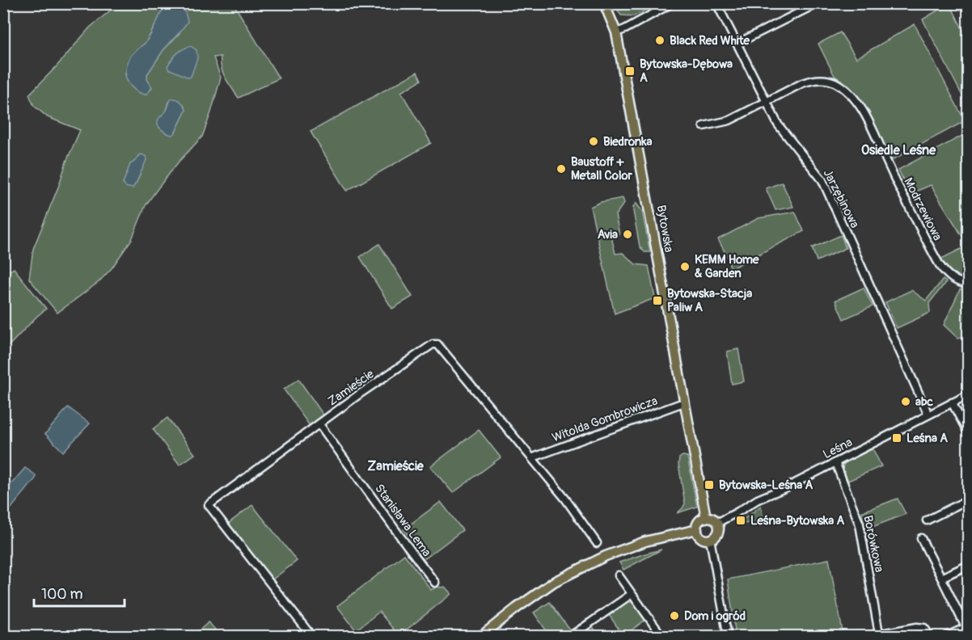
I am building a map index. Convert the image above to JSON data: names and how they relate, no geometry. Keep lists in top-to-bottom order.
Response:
{
  "streets": {
    "main road": ["Bytowska"],
    "street": [
      "Jarzębinowa",
      "Modrzewiowa",
      "Zamieście",
      "Witolda Gombrowicza",
      "Leśna",
      "Stanisława Lema",
      "Borówkowa"
    ]
  },
  "crossings": [
    ["Jarzębinowa", "Modrzewiowa"],
    ["Jarzębinowa", "Leśna"],
    ["Bytowska", "Witolda Gombrowicza"],
    ["Bytowska", "Leśna"],
    ["Zamieście", "Witolda Gombrowicza"],
    ["Zamieście", "Stanisława Lema"],
    ["Leśna", "Borówkowa"]
  ],
  "districts": ["Osiedle Leśne", "Zamieście"],
  "places": {
    "other": [
      "Black Red White",
      "Biedronka",
      "Baustoff + Metall Color",
      "Avia",
      "KEMM Home & Garden",
      "abc",
      "Dom i ogród"
    ],
    "transit": [
      "Bytowska-Dębowa A",
      "Bytowska-Stacja Paliw A",
      "Leśna A",
      "Bytowska-Leśna A",
      "Leśna-Bytowska A"
    ]
  },
  "scale_bar": "100 m"
}
